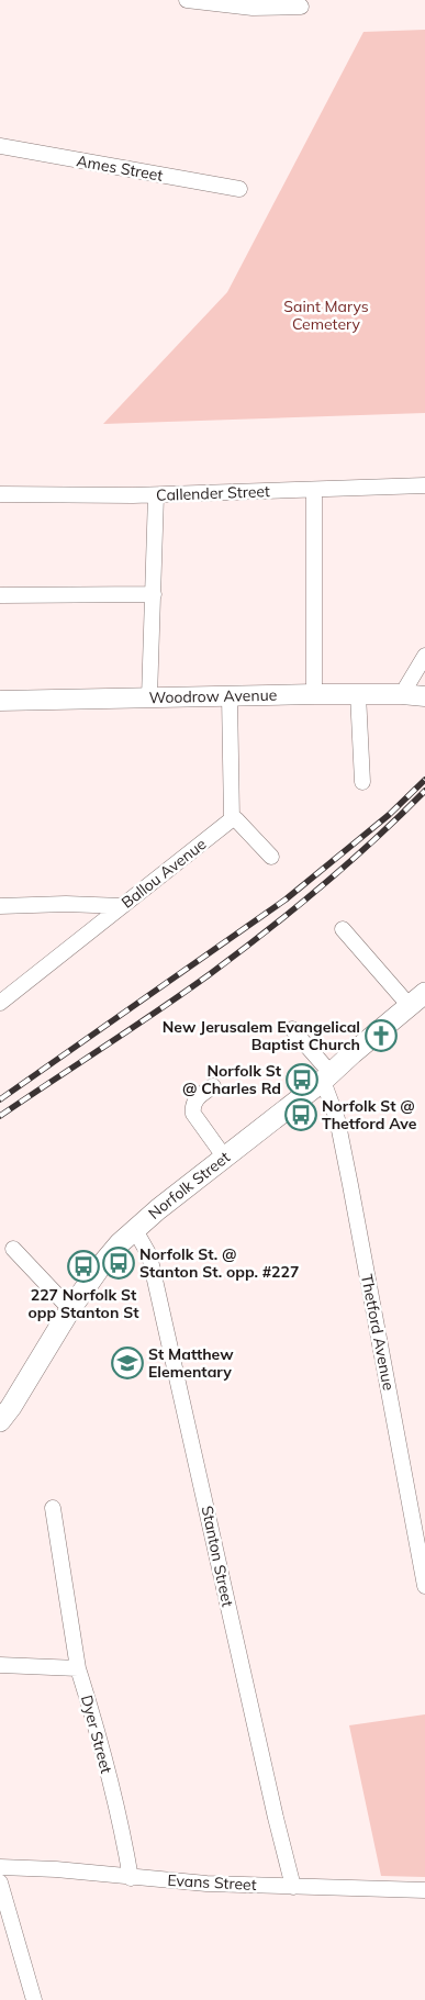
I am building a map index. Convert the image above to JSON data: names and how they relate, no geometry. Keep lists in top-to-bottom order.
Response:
{
  "streets": {
    "main road": ["Norfolk Street"],
    "street": [
      "Ames Street",
      "Callender Street",
      "Woodrow Avenue",
      "Ballou Avenue",
      "Thetford Avenue",
      "Stanton Street",
      "Dyer Street",
      "Evans Street"
    ]
  },
  "crossings": [
    ["Norfolk Street", "Thetford Avenue"],
    ["Norfolk Street", "Stanton Street"],
    ["Stanton Street", "Evans Street"],
    ["Dyer Street", "Evans Street"]
  ],
  "parks": ["Saint Marys Cemetery"],
  "places": {
    "church": ["New Jerusalem Evangelical Baptist Church"],
    "bus stop": [
      "Norfolk St @ Charles Rd",
      "Norfolk St @ Thetford Ave",
      "Norfolk St. @ Stanton St. opp. #227",
      "227 Norfolk St opp Stanton St"
    ],
    "school or university": ["St Matthew Elementary"]
  }
}
